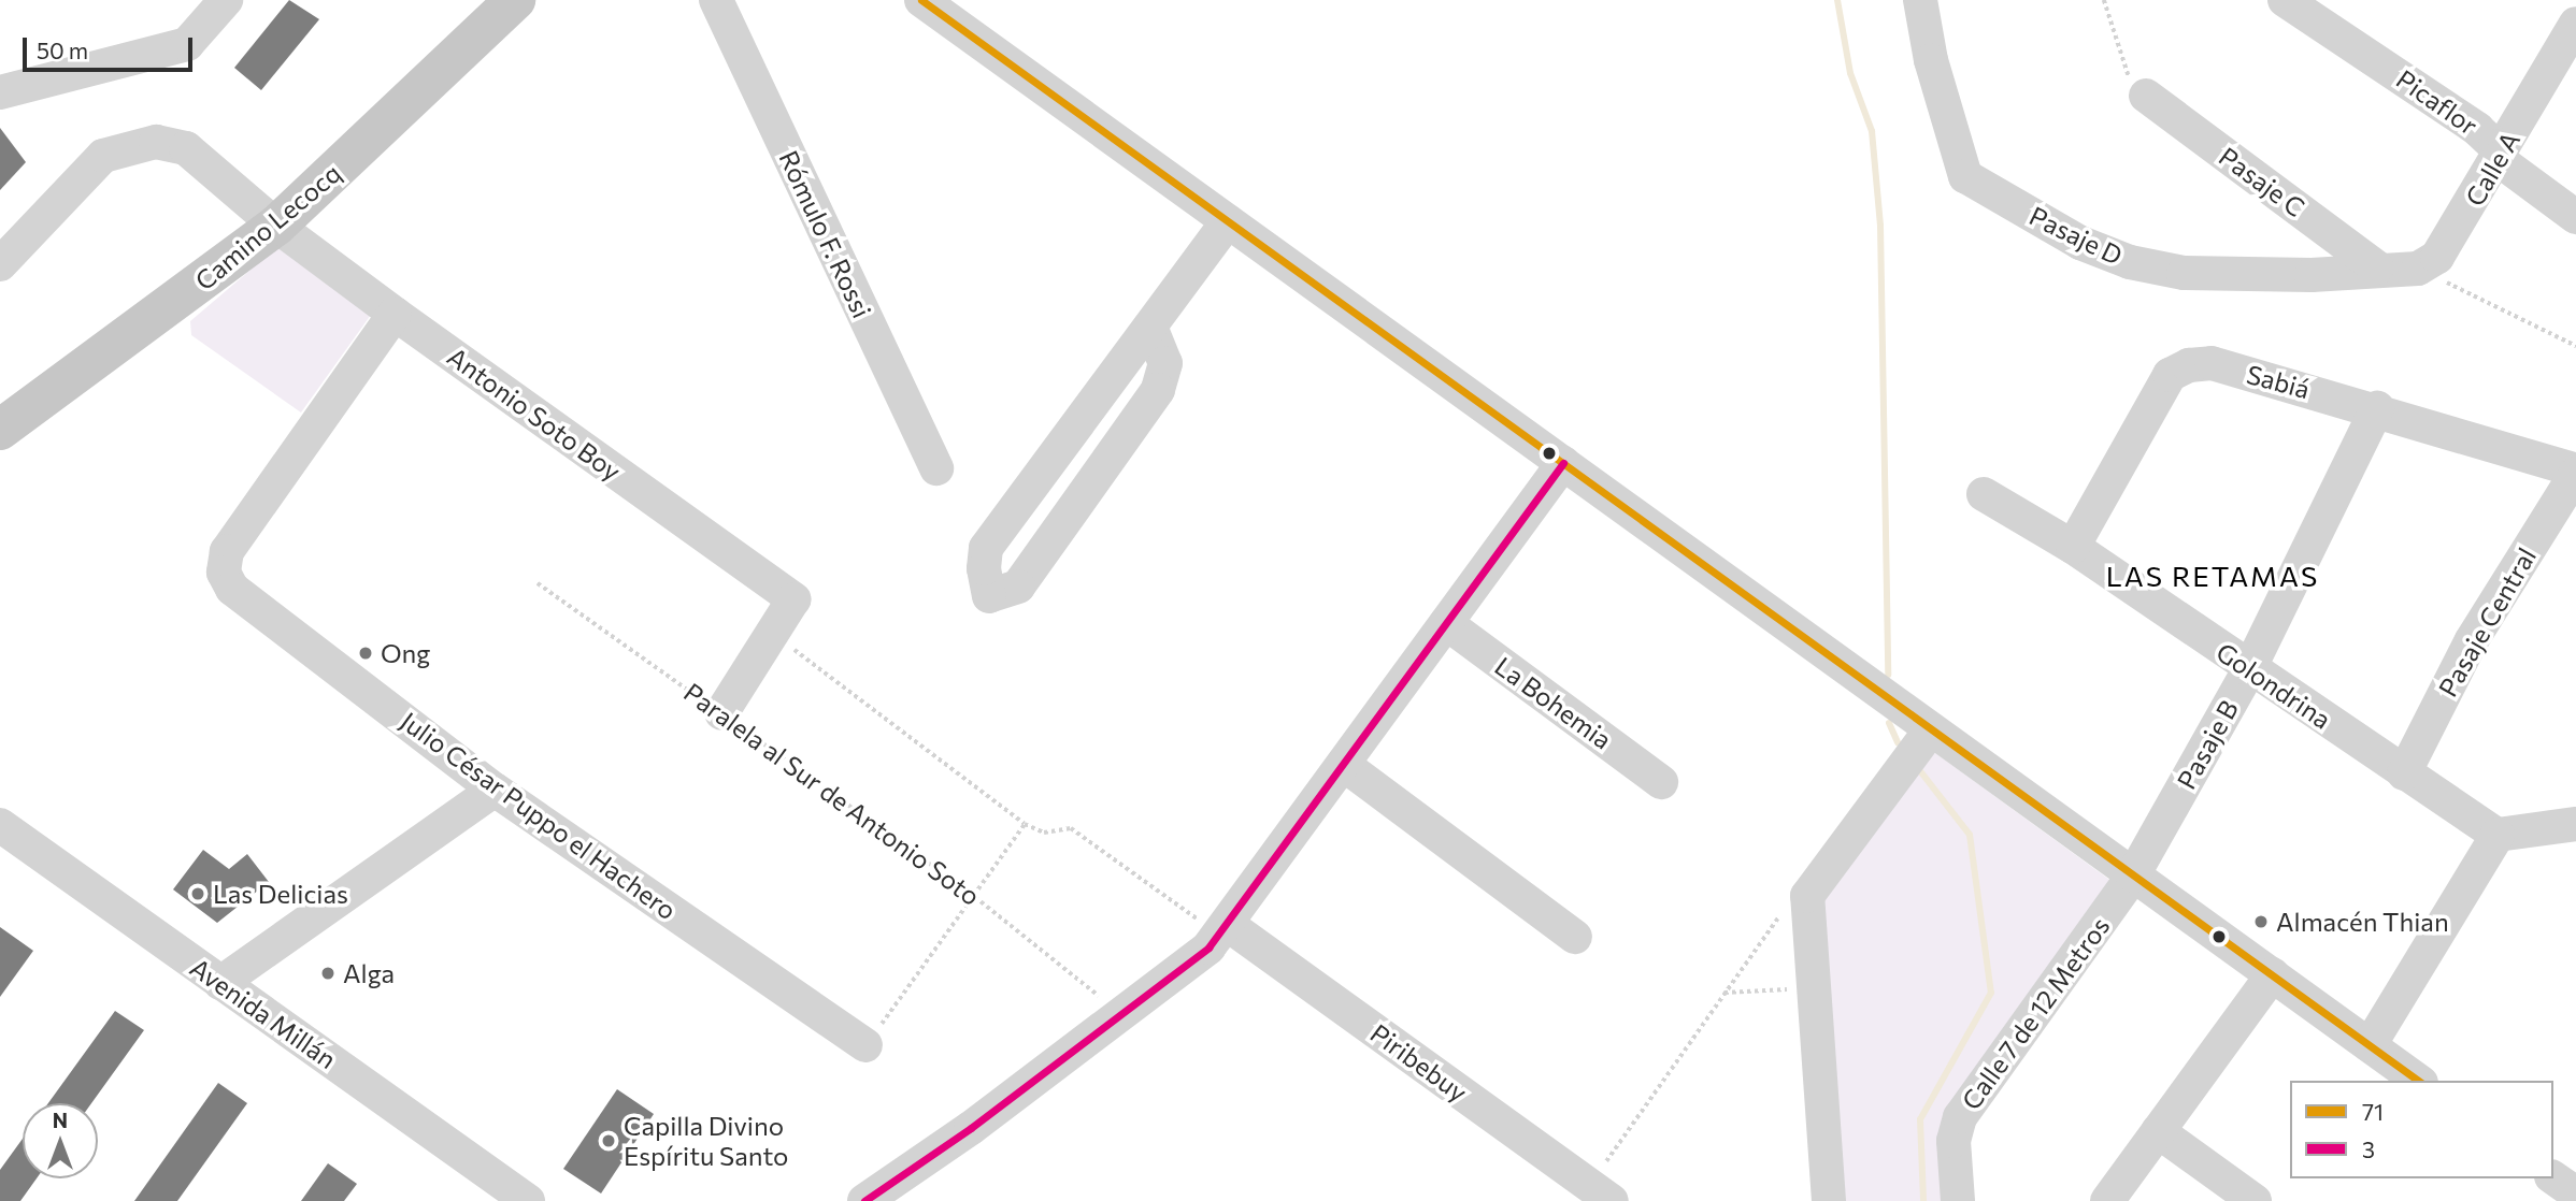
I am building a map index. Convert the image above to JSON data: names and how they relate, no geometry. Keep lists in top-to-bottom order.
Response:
{
  "streets": {
    "main road": ["Camino Lecocq"],
    "street": [
      "Picaflor",
      "Calle A",
      "Pasaje C",
      "Rómulo F. Rossi",
      "Pasaje D",
      "Sabiá",
      "Antonio Soto Boy",
      "Pasaje Central",
      "Golondrina",
      "La Bohemia",
      "Pasaje B",
      "Julio César Puppo el Hachero",
      "Avenida Millán",
      "Calle 7 de 12 Metros",
      "Piribebuy"
    ],
    "path": ["Paralela al Sur de Antonio Soto"]
  },
  "crossings": [
    ["Picaflor", "Calle A"],
    ["Pasaje C", "Pasaje D"],
    ["Camino Lecocq", "Antonio Soto Boy"],
    ["Sabiá", "Pasaje Central"],
    ["Sabiá", "Golondrina"],
    ["Sabiá", "Pasaje B"],
    ["Antonio Soto Boy", "Julio César Puppo el Hachero"],
    ["Pasaje Central", "Golondrina"],
    ["Golondrina", "Pasaje B"],
    ["Pasaje B", "Calle 7 de 12 Metros"]
  ],
  "districts": ["LAS RETAMAS"],
  "places": [
    "Ong",
    "Las Delicias",
    "Almacén Thian",
    "Alga",
    "Capilla Divino Espíritu Santo"
  ],
  "lines": ["transit line 71", "transit line 3"],
  "legend": ["71", "3"],
  "scale_bar": "50 m",
  "north": "top"
}
